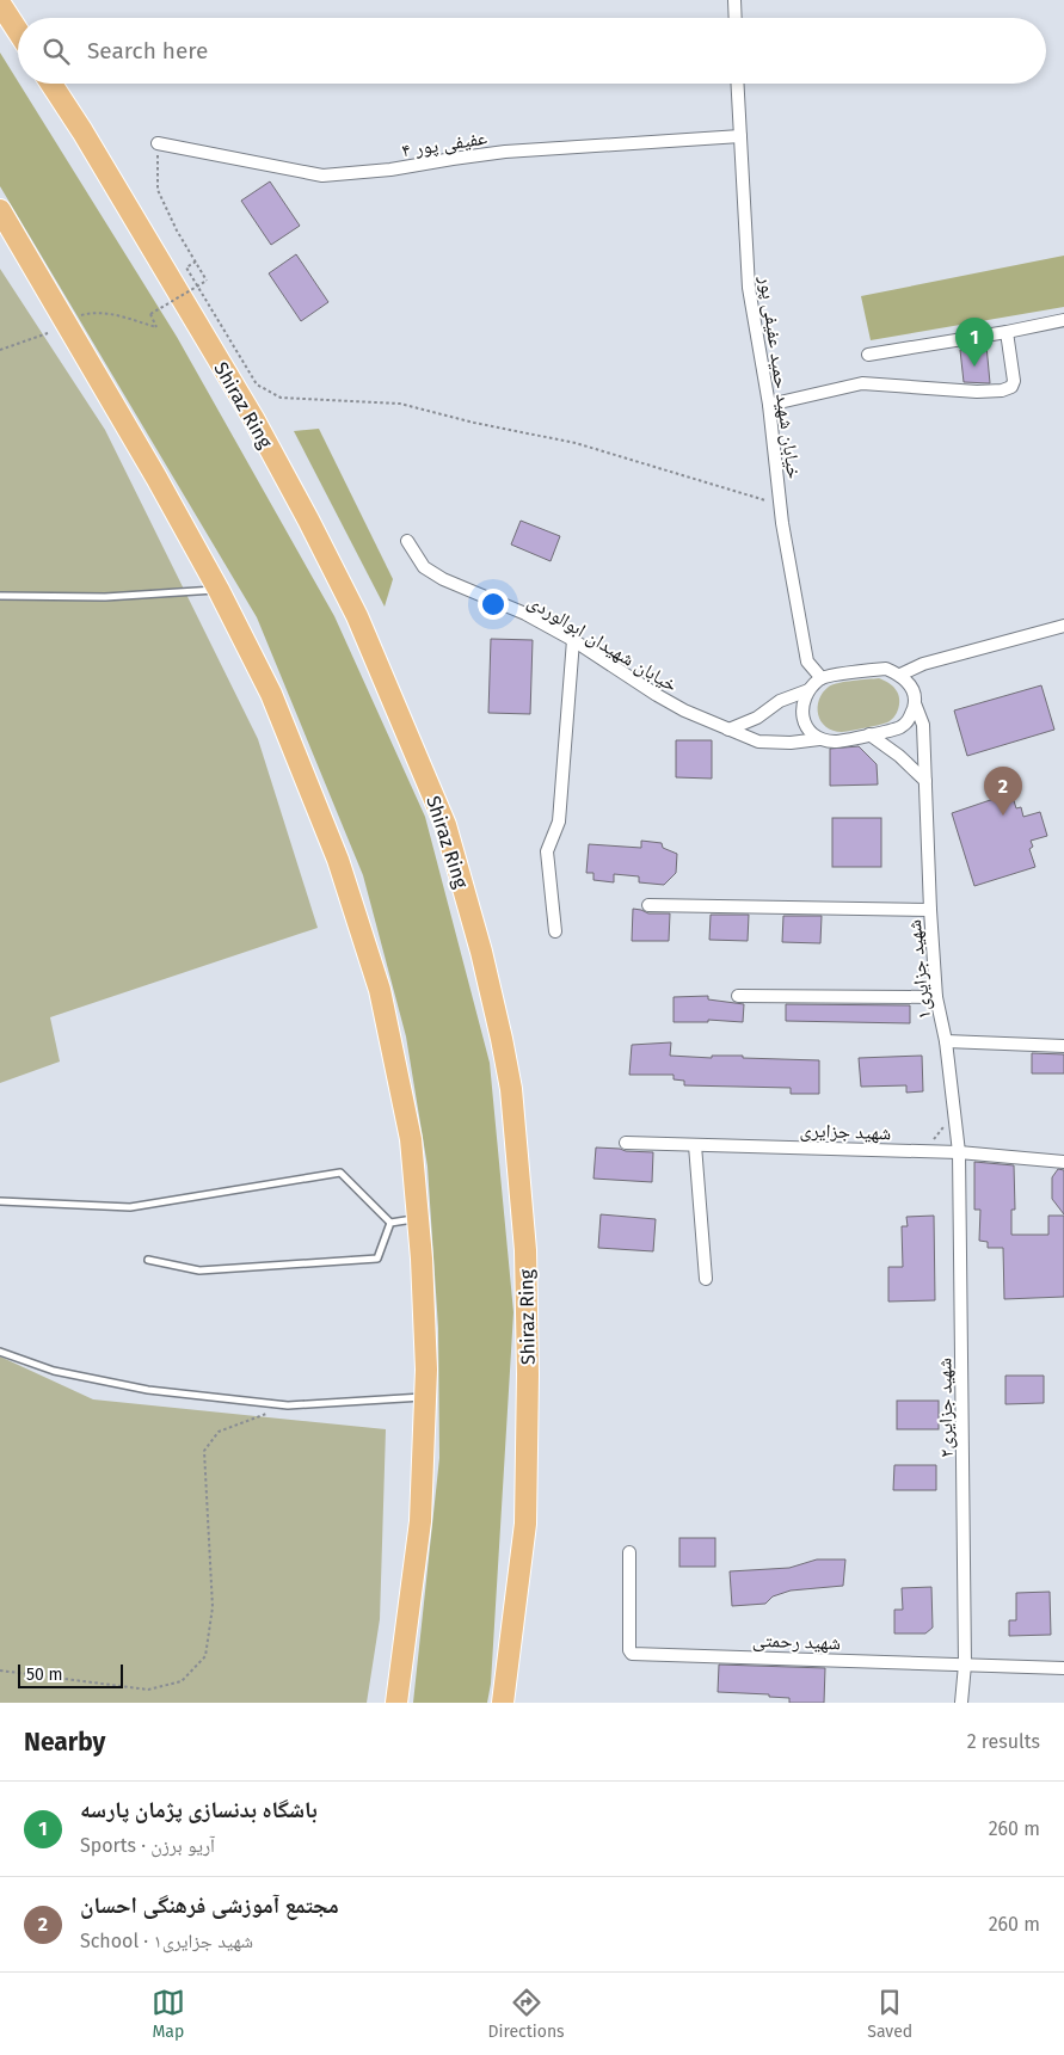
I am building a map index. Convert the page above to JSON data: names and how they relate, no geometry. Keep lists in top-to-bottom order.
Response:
{
  "streets": {
    "highway": ["Shiraz Ring"],
    "street": [
      "عفیفی پور ۴",
      "خیابان شهید حمید عفیفی پور",
      "خیابان شهیدان ابوالوردی",
      "شهید جزایری۱",
      "شهید جزایری",
      "شهید جزایری۲",
      "شهید رحمتی"
    ]
  },
  "crossings": [
    ["عفیفی پور ۴", "خیابان شهید حمید عفیفی پور"],
    ["خیابان شهید حمید عفیفی پور", "خیابان شهیدان ابوالوردی"],
    ["خیابان شهید حمید عفیفی پور", "شهید جزایری۱"],
    ["خیابان شهیدان ابوالوردی", "شهید جزایری۱"],
    ["شهید جزایری۱", "شهید جزایری"],
    ["شهید جزایری۱", "شهید جزایری۲"],
    ["شهید جزایری", "شهید جزایری۲"],
    ["شهید جزایری۲", "شهید رحمتی"]
  ],
  "scale_bar": "50 m",
  "page": {
    "search": "Search here",
    "pins": ["1", "2"],
    "scale": "50 m",
    "heading": ["Nearby", "2 results"],
    "list": [
      {
        "mark": "1",
        "name": "باشگاه بدنسازی پژمان پارسه",
        "note": "Sports · آریو برزن",
        "value": "260 m"
      },
      {
        "mark": "2",
        "name": "مجتمع آموزشی فرهنگی احسان",
        "note": "School · شهید جزایری۱",
        "value": "260 m"
      }
    ],
    "nav": ["Map", "Directions", "Saved"]
  }
}
